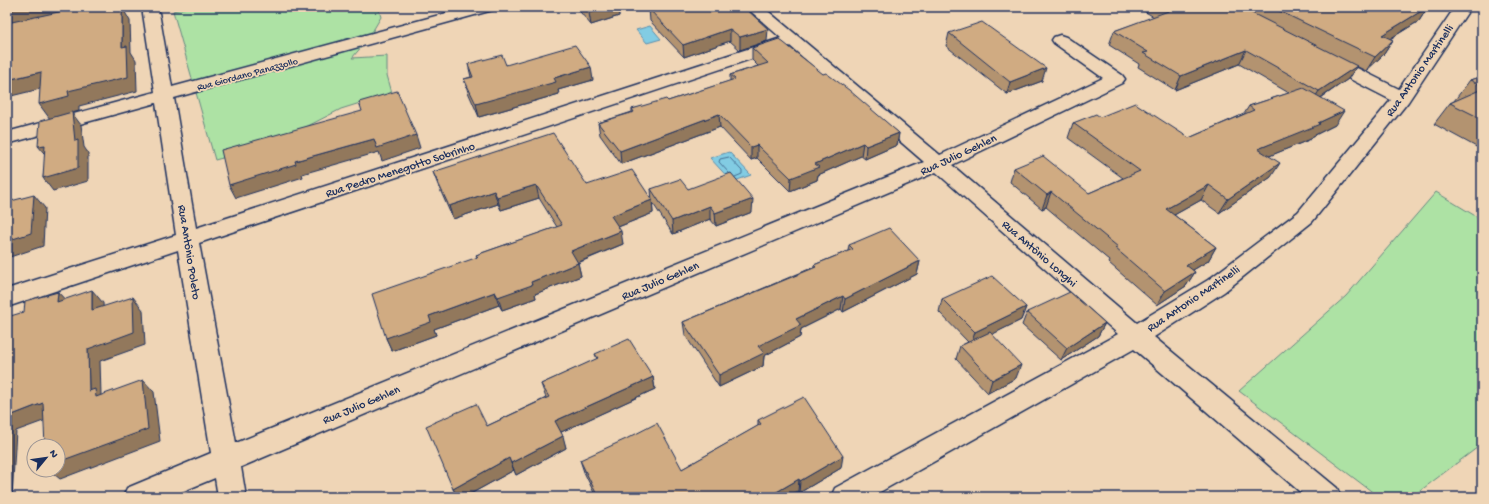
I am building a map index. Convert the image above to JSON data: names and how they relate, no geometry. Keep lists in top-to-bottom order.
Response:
{
  "streets": {
    "street": [
      "Rua Antonio Martinelli",
      "Rua Giordano Panazzollo",
      "Rua Julio Gehlen",
      "Rua Pedro Menegotto Sobrinho",
      "Rua Antônio Poleto",
      "Rua Antônio Longhi"
    ]
  },
  "crossings": [
    ["Rua Antonio Martinelli", "Rua Antônio Longhi"],
    ["Rua Giordano Panazzollo", "Rua Antônio Poleto"],
    ["Rua Julio Gehlen", "Rua Antônio Poleto"],
    ["Rua Julio Gehlen", "Rua Antônio Longhi"],
    ["Rua Pedro Menegotto Sobrinho", "Rua Antônio Poleto"],
    ["Rua Pedro Menegotto Sobrinho", "Rua Antônio Longhi"]
  ],
  "north": "top right"
}
